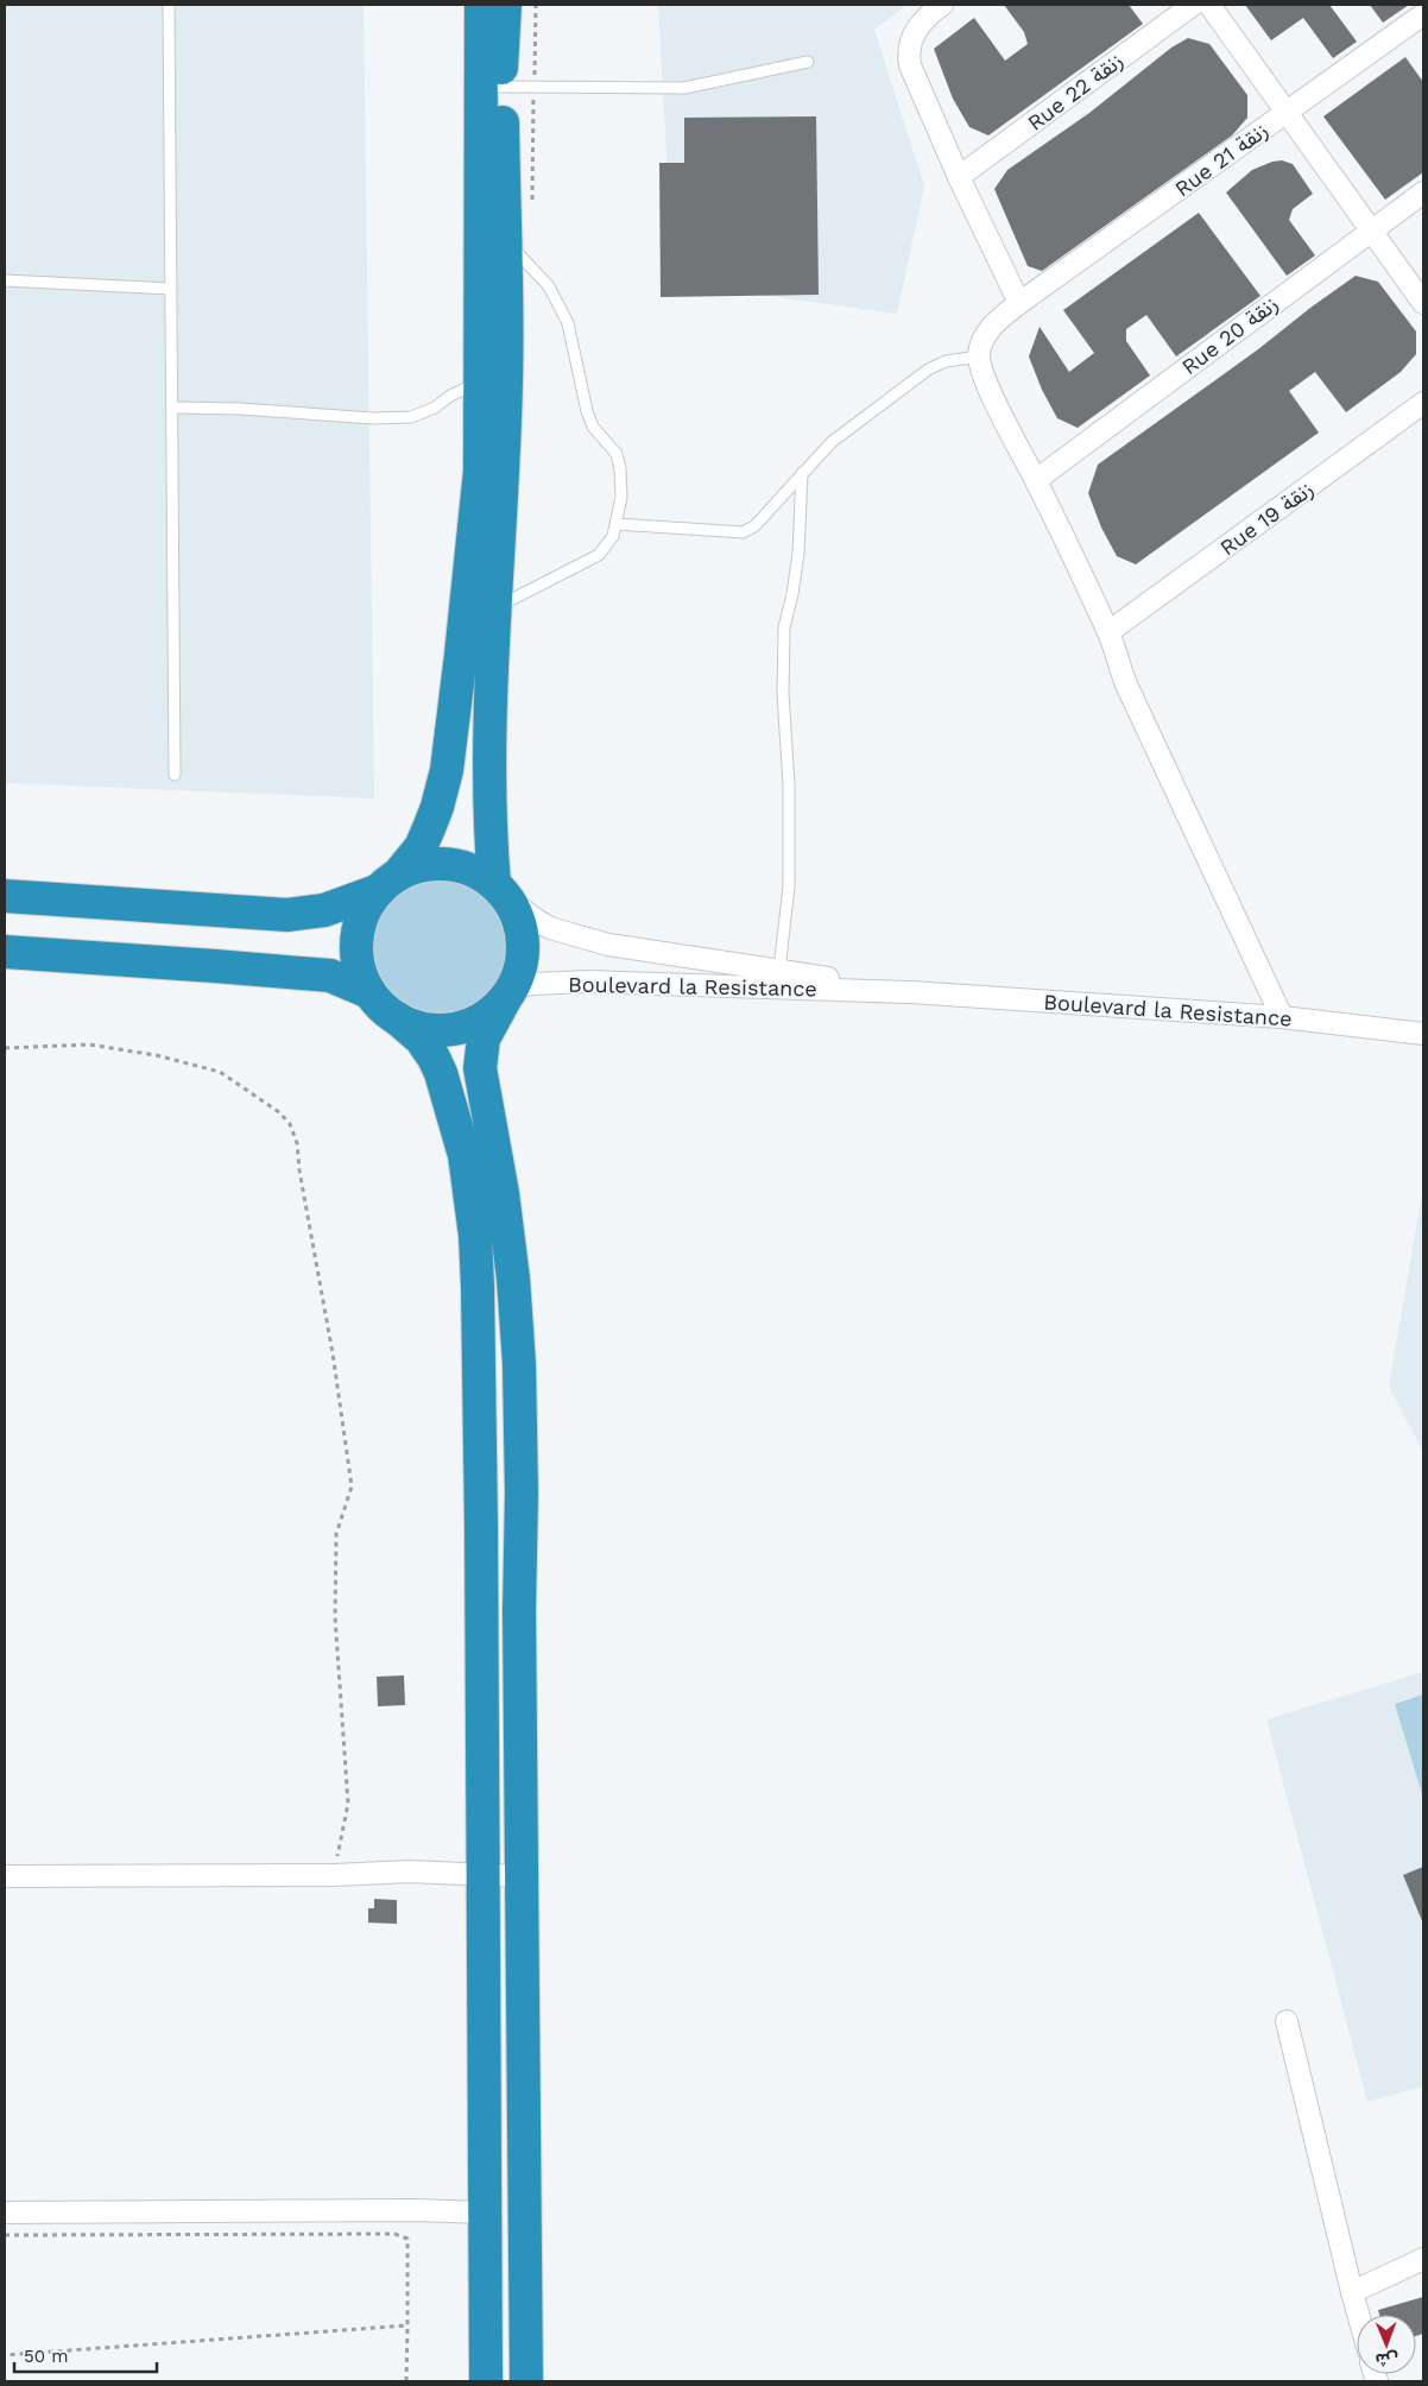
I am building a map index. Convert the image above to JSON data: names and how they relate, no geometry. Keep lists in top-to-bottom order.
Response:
{
  "streets": {
    "street": [
      "Rue 22 زنقة",
      "Rue 21 زنقة",
      "Rue 20 زنقة",
      "Rue 19 زنقة",
      "Boulevard la Resistance"
    ]
  },
  "scale_bar": "50 m",
  "north": "bottom"
}
